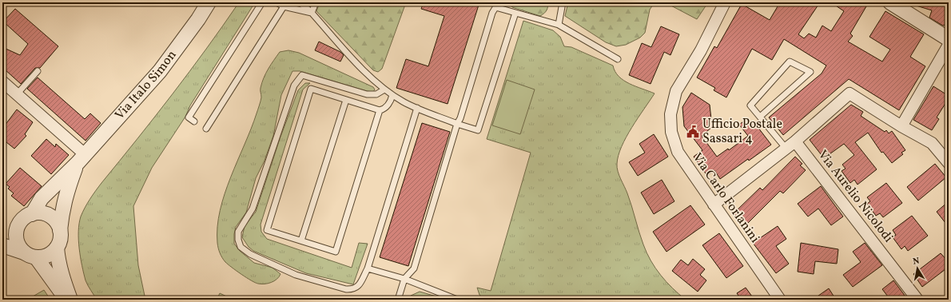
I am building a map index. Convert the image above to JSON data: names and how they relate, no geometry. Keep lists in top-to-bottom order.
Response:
{
  "streets": {
    "street": ["Via Italo Simon", "Via Aurelio Nicolodi", "Via Carlo Forlanini"]
  },
  "places": {
    "public building": ["Ufficio Postale Sassari 4"]
  },
  "north": "top"
}
